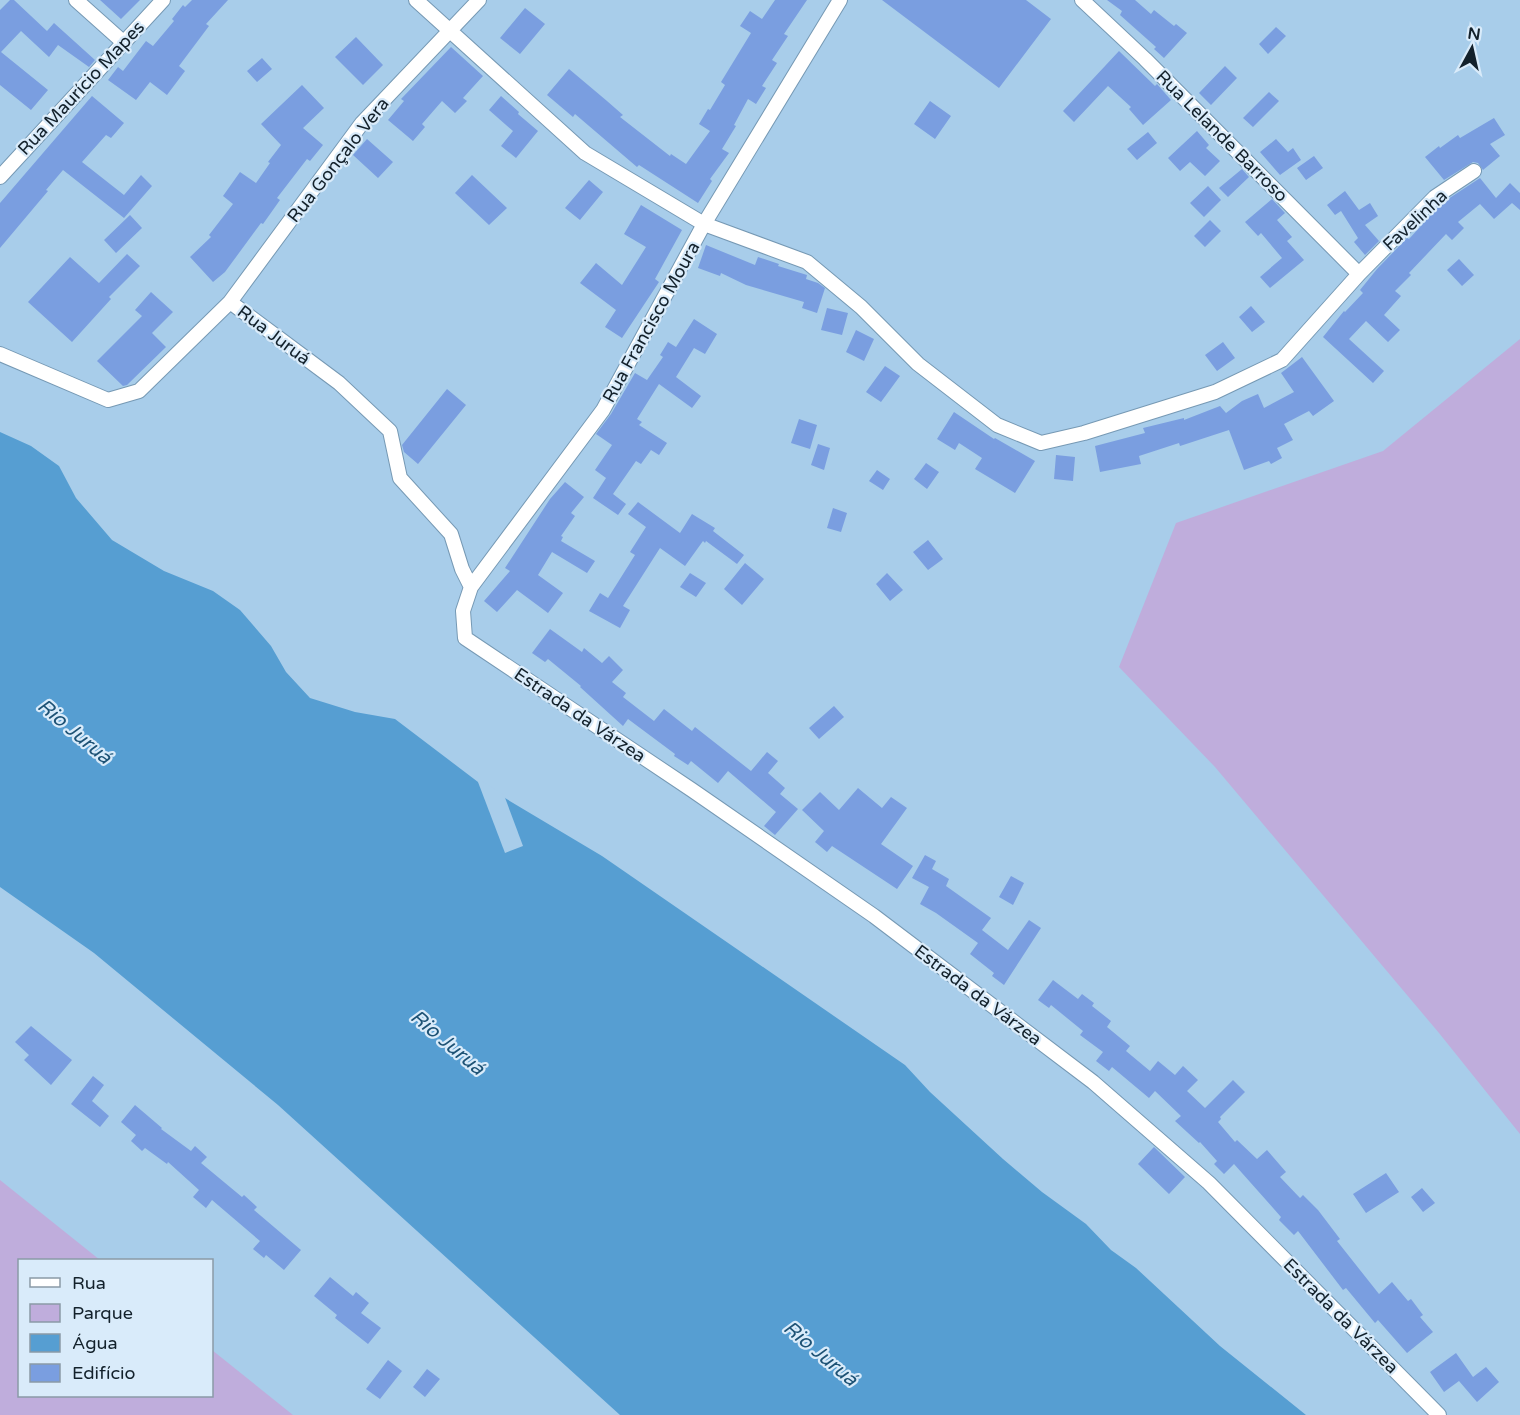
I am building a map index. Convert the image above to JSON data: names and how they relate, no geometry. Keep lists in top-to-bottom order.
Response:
{
  "streets": {
    "street": [
      "Rua Maurício Mapes",
      "Rua Lelande Barroso",
      "Rua Gonçalo Vera",
      "Favelinha",
      "Rua Francisco Moura",
      "Rua Juruá",
      "Estrada da Várzea"
    ]
  },
  "crossings": [
    ["Rua Lelande Barroso", "Favelinha"],
    ["Rua Gonçalo Vera", "Favelinha"],
    ["Rua Gonçalo Vera", "Rua Juruá"],
    ["Favelinha", "Rua Francisco Moura"],
    ["Rua Francisco Moura", "Rua Juruá"],
    ["Rua Francisco Moura", "Estrada da Várzea"]
  ],
  "water": ["Rio Juruá"],
  "legend": [
    "Rua",
    "Parque",
    "Água",
    "Edifício"
  ],
  "north": "top"
}
